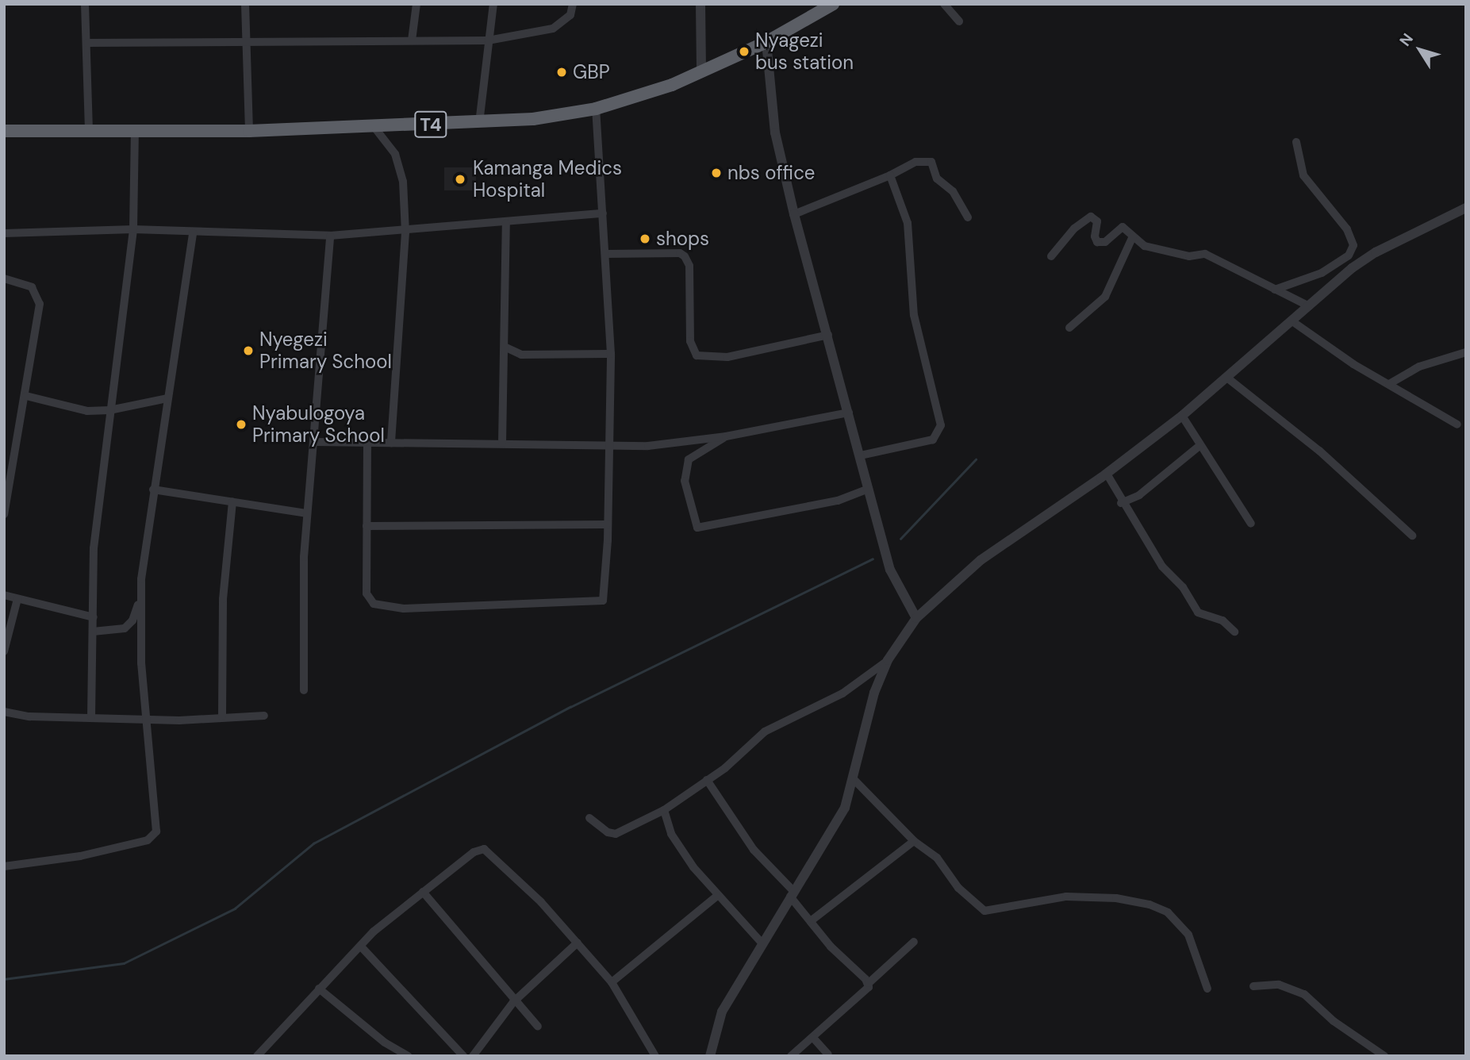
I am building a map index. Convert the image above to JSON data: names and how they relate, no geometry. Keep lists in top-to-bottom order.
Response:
{
  "streets": {
    "highway": ["T4"]
  },
  "places": [
    "Nyagezi bus station",
    "GBP",
    "nbs office",
    "Kamanga Medics Hospital",
    "shops",
    "Nyegezi Primary School",
    "Nyabulogoya Primary School"
  ],
  "north": "top left"
}
